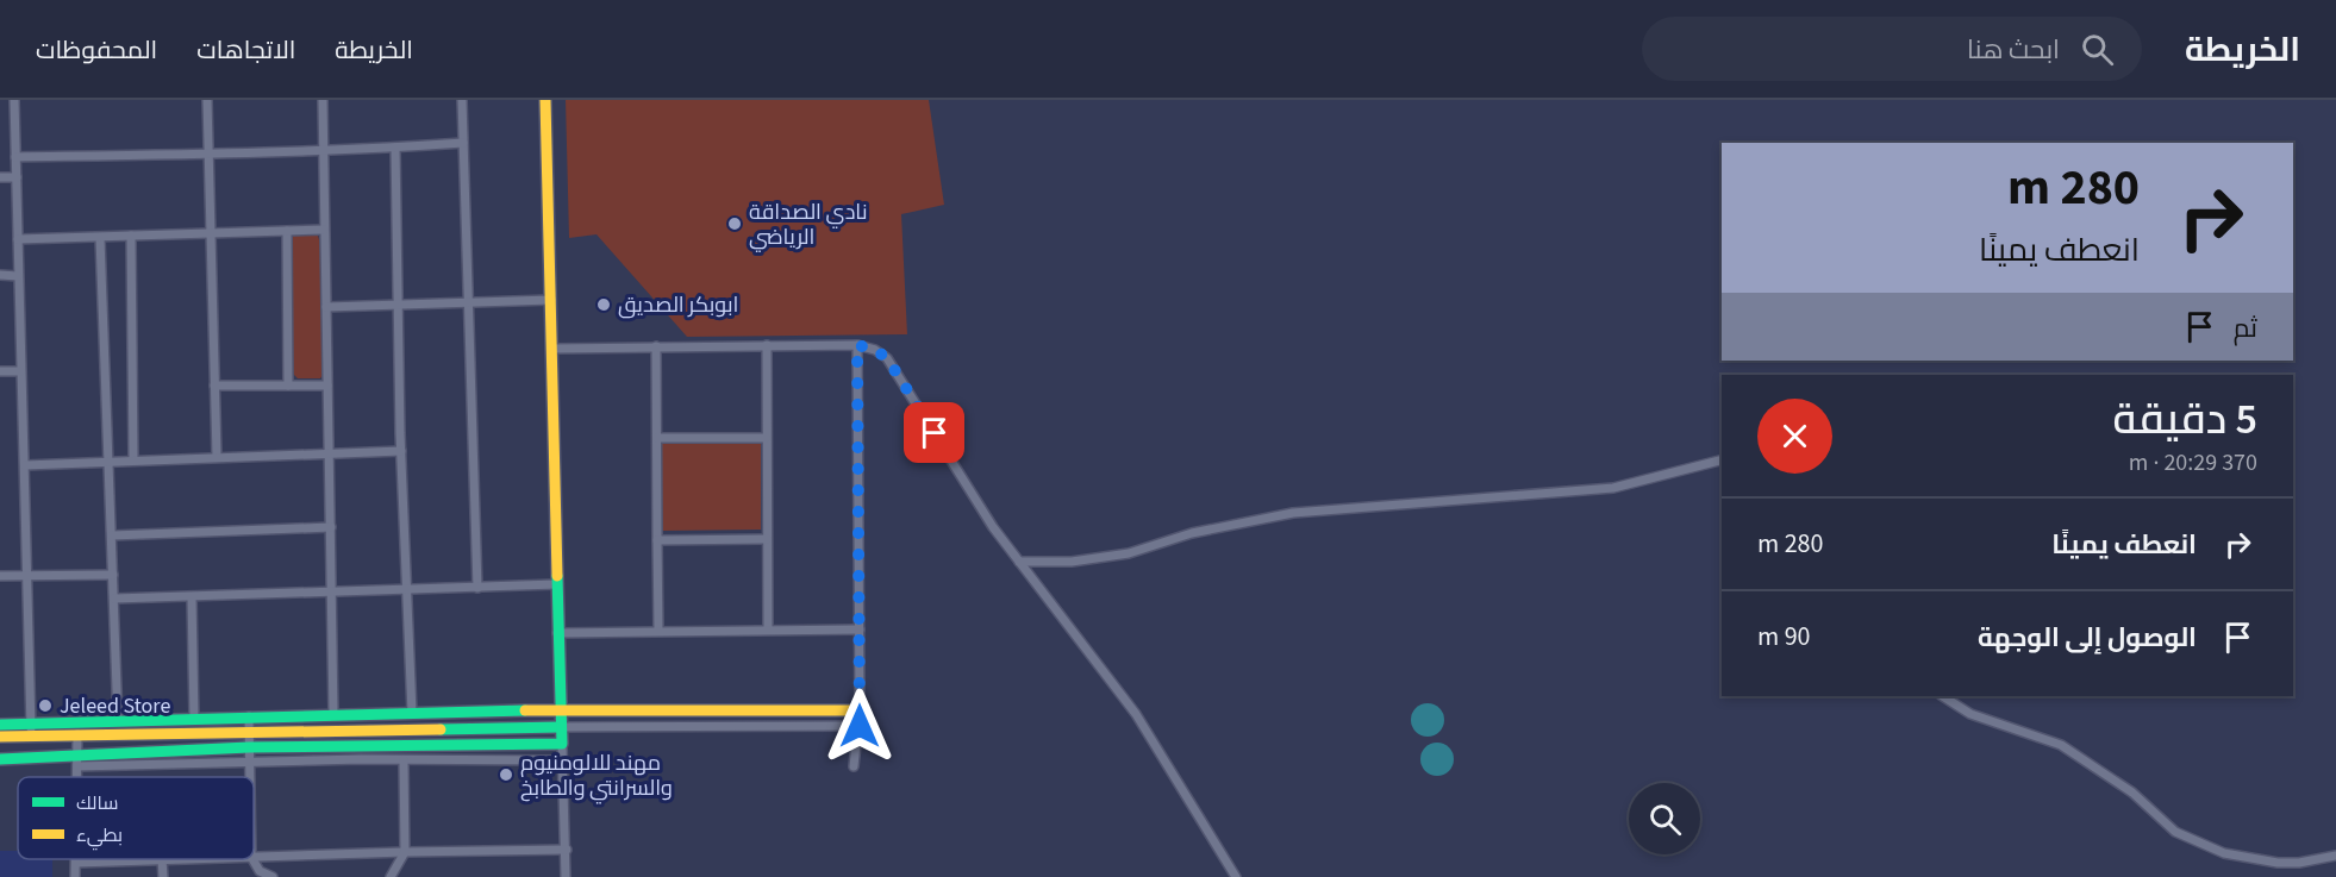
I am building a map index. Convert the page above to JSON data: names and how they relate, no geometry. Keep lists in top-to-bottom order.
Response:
{
  "places": [
    "نادي الصداقة الرياضي",
    "ابوبكر الصديق",
    "Jeleed Store",
    "مهند للالومنيوم والسرانتي والطابخ"
  ],
  "legend": ["سالك", "بطيء"],
  "page": {
    "header": "الخريطة",
    "search": "ابحث هنا",
    "nav": ["الخريطة", "الاتجاهات", "المحفوظات"],
    "turn": ["280 m", "انعطف يمينًا"],
    "then": "ثم",
    "heading": ["5 دقيقة", "370 m · 20:29"],
    "list": [
      {
        "name": "انعطف يمينًا",
        "value": "280 m"
      },
      {
        "name": "الوصول إلى الوجهة",
        "value": "90 m"
      }
    ]
  }
}
